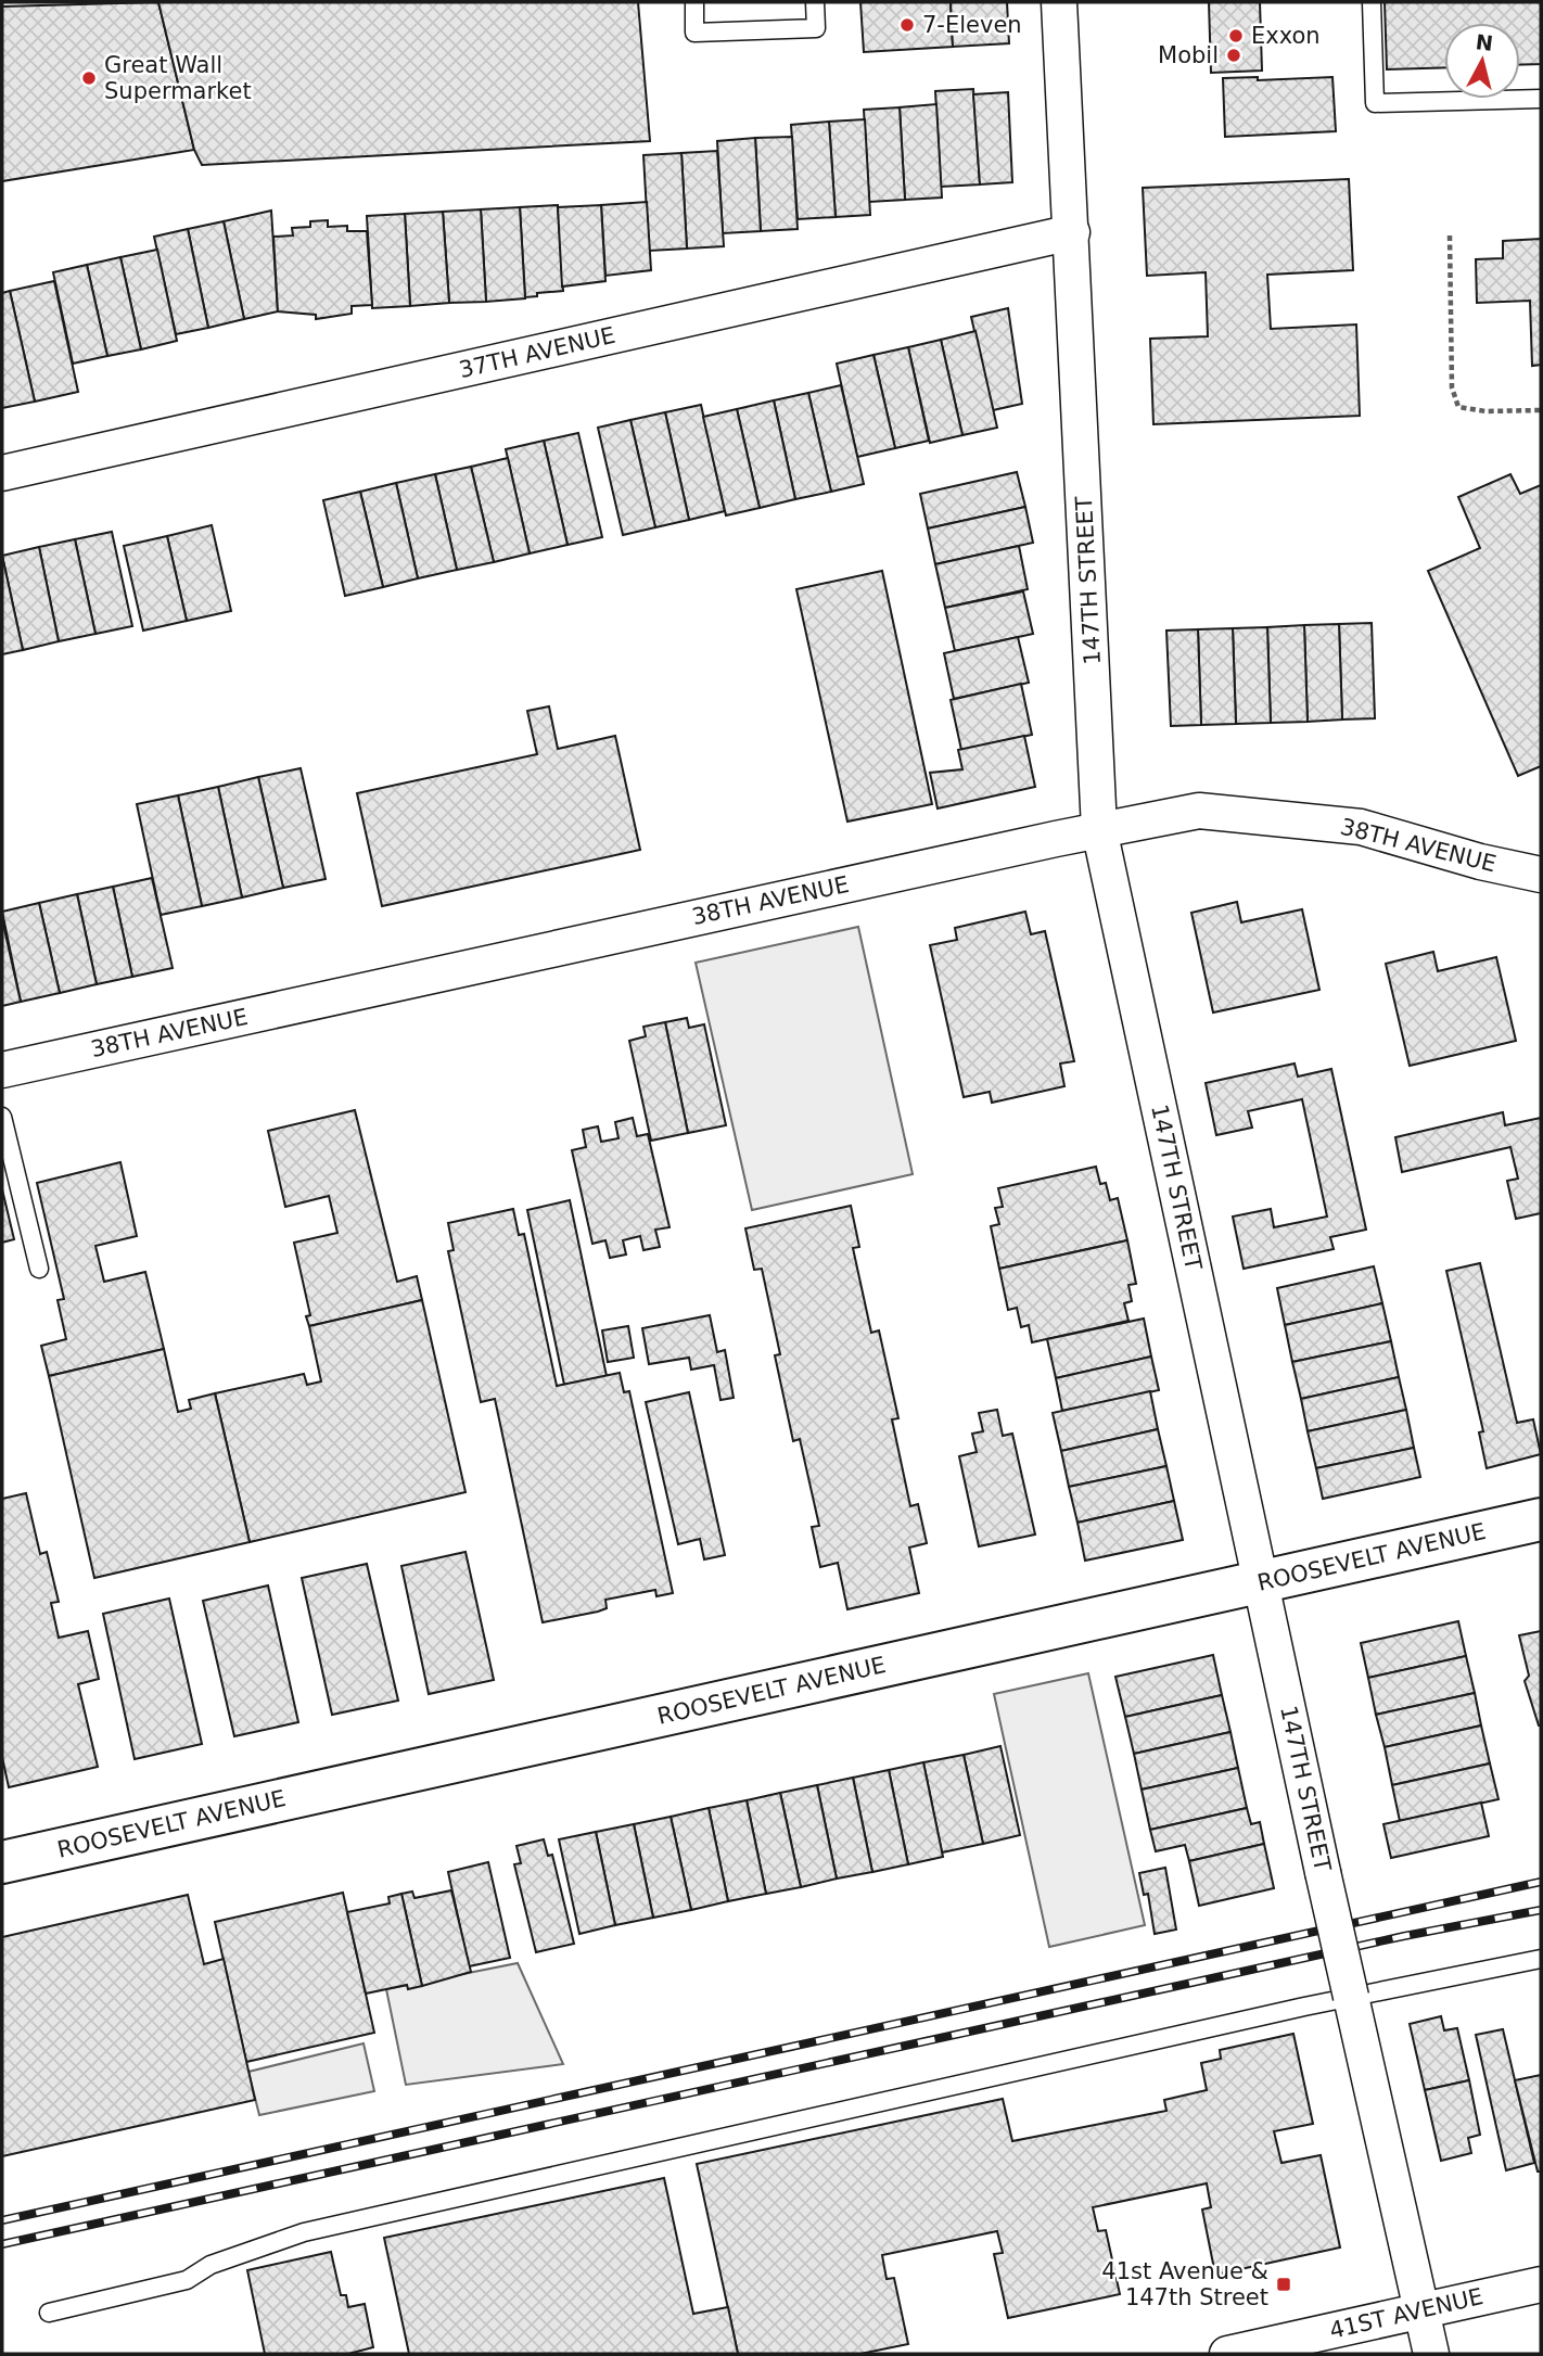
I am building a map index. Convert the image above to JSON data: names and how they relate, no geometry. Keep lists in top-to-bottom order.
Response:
{
  "streets": {
    "street": [
      "37TH AVENUE",
      "147TH STREET",
      "38TH AVENUE",
      "ROOSEVELT AVENUE",
      "41ST AVENUE"
    ]
  },
  "crossings": [
    ["37TH AVENUE", "147TH STREET"],
    ["147TH STREET", "38TH AVENUE"],
    ["147TH STREET", "ROOSEVELT AVENUE"],
    ["147TH STREET", "41ST AVENUE"]
  ],
  "places": {
    "other": [
      "7-Eleven",
      "Exxon",
      "Mobil",
      "Great Wall Supermarket"
    ],
    "transit": ["41st Avenue & 147th Street"]
  },
  "north": "top"
}
